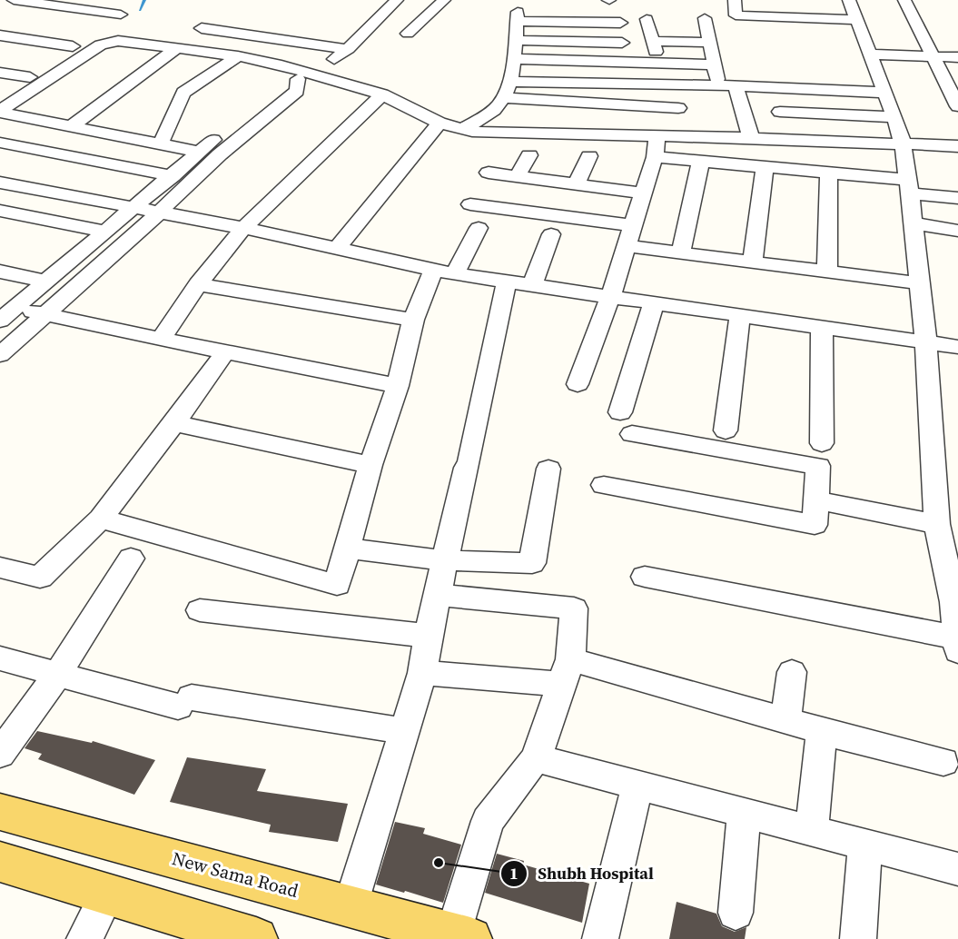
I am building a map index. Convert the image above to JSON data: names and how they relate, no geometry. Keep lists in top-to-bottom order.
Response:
{
  "streets": {
    "main road": ["New Sama Road"]
  },
  "places": ["Shubh Hospital"]
}
